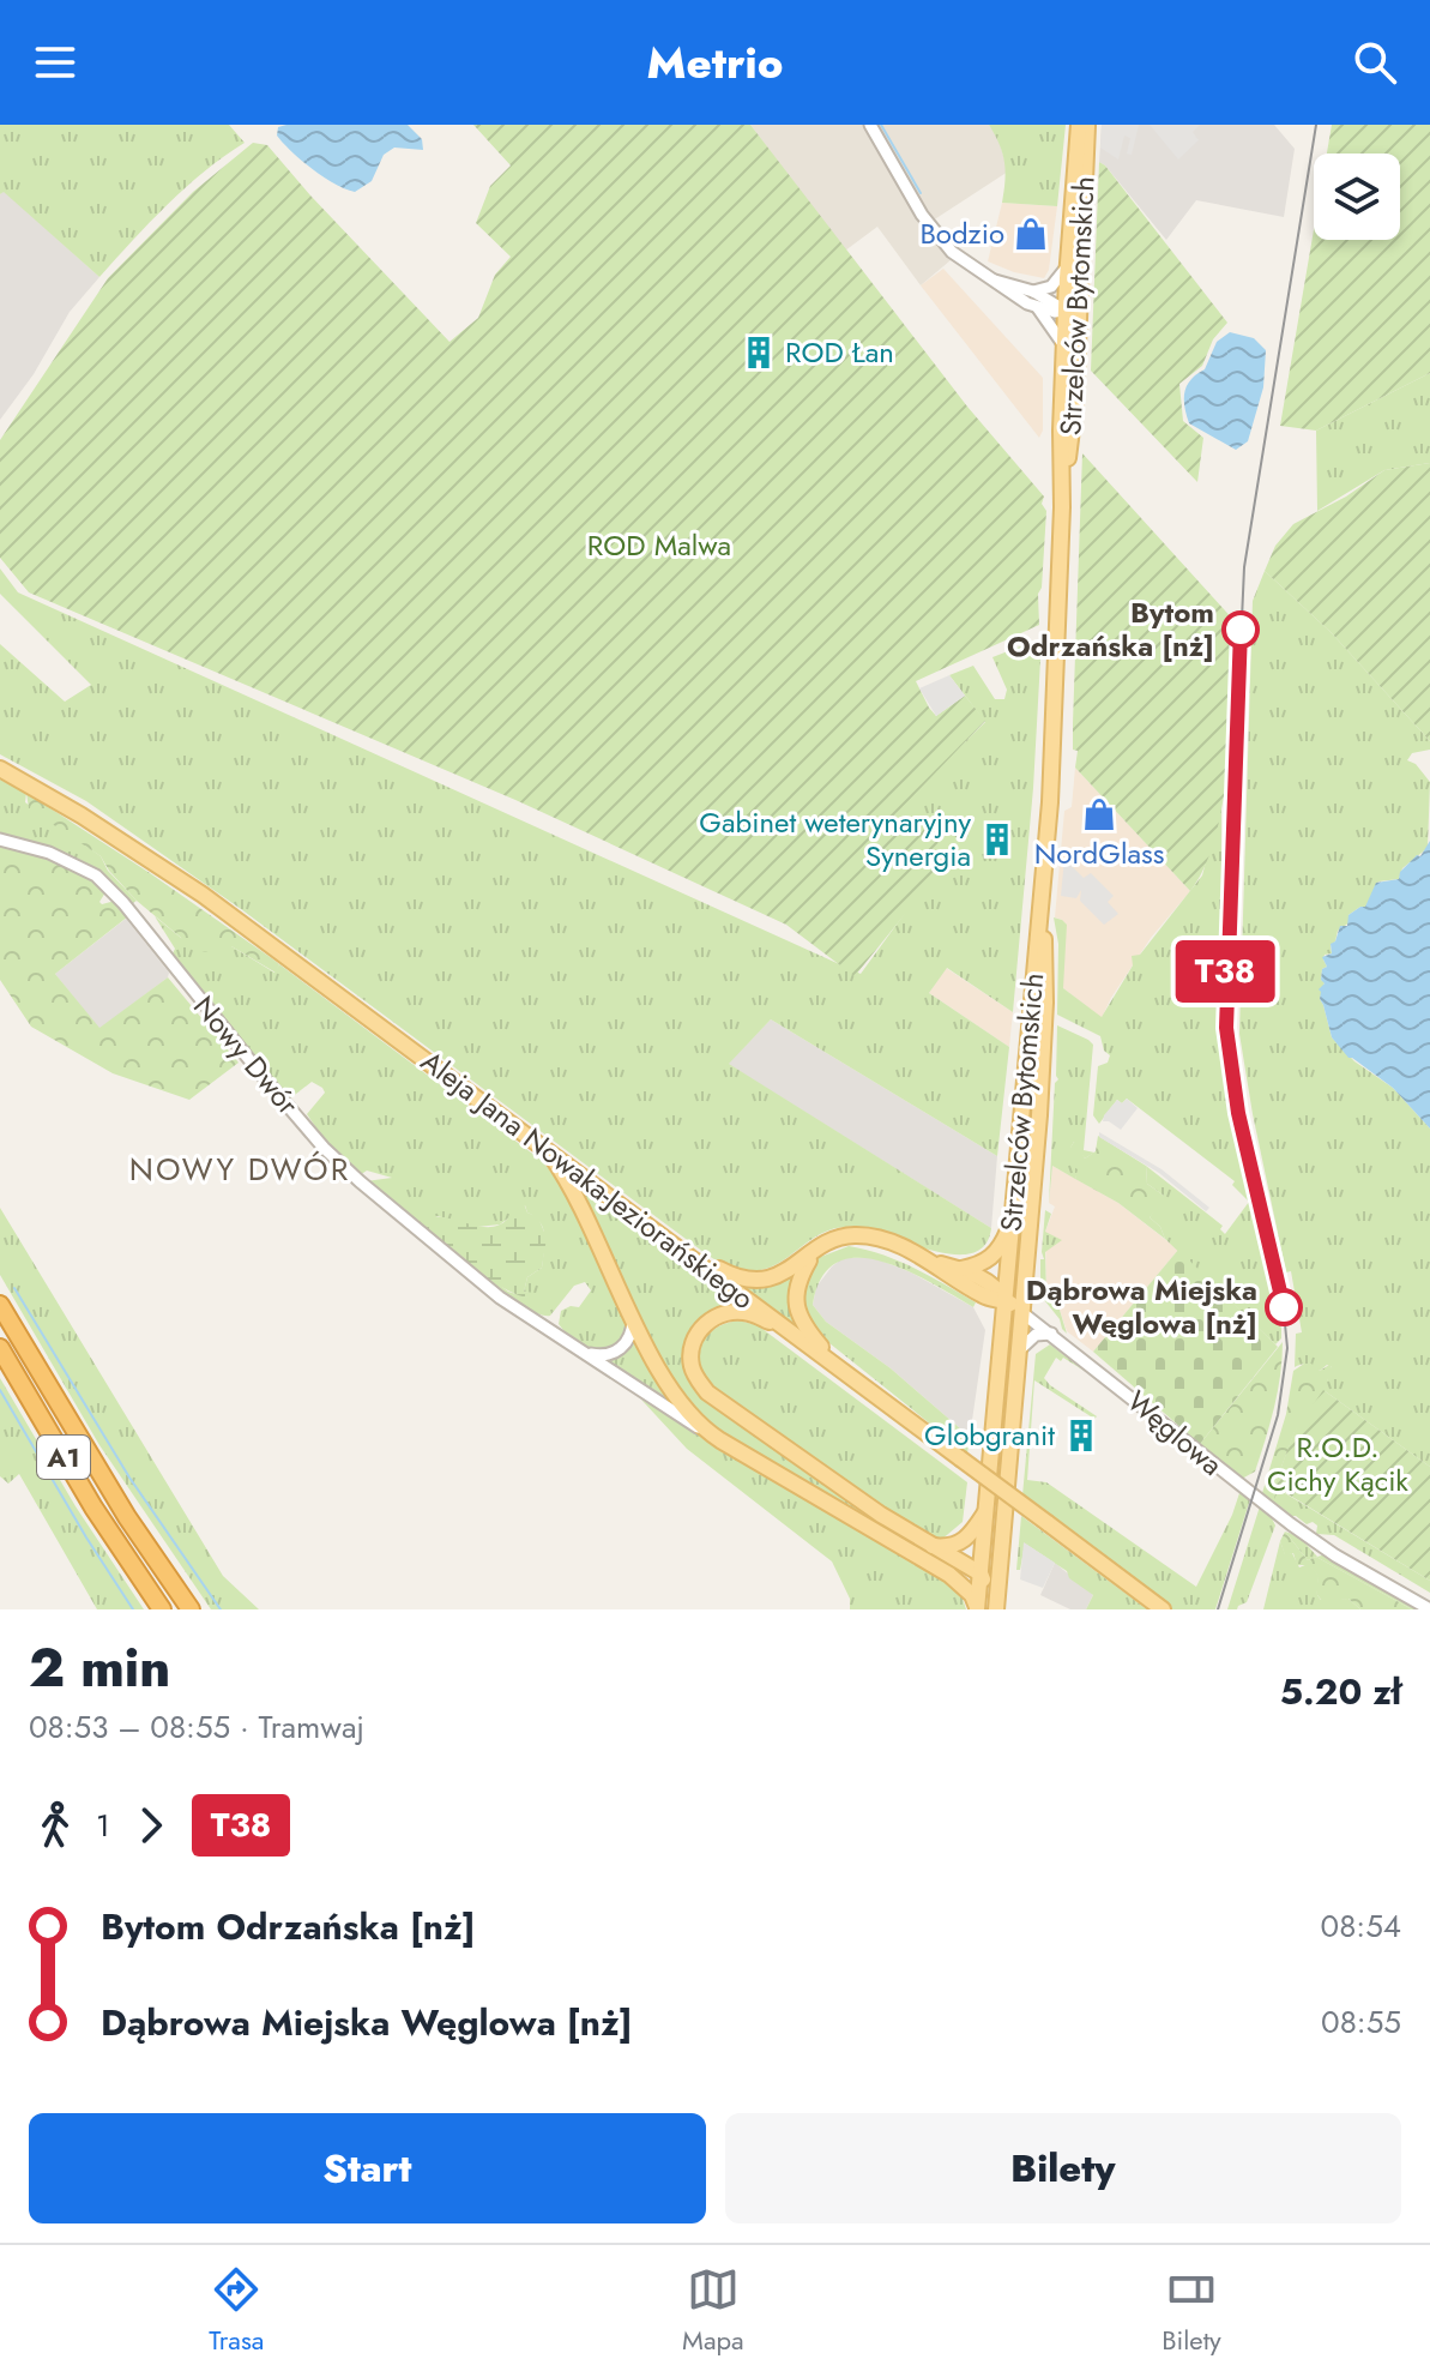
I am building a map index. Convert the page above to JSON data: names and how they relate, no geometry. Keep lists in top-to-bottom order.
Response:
{
  "streets": {
    "highway": ["A1"],
    "main road": ["Strzelców Bytomskich", "Aleja Jana Nowaka-Jeziorańskiego"],
    "street": ["Nowy Dwór", "Węglowa"]
  },
  "crossings": [
    ["Strzelców Bytomskich", "Węglowa"]
  ],
  "districts": ["NOWY DWÓR"],
  "parks": ["ROD Malwa", "R.O.D. Cichy Kącik"],
  "places": {
    "shop": ["Bodzio", "NordGlass"],
    "building": ["ROD Łan", "Gabinet weterynaryjny Synergia", "Globgranit"],
    "other": ["Bytom Odrzańska [nż]", "Dąbrowa Miejska Węglowa [nż]"]
  },
  "lines": ["tram line T38"],
  "page": {
    "header": "Metrio",
    "on_map": "T38",
    "heading": ["2 min", "08:53 – 08:55 · Tramwaj", "5.20 zł"],
    "legs": ["1", "T38"],
    "list": [
      {
        "name": "Bytom Odrzańska [nż]",
        "value": "08:54"
      },
      {
        "name": "Dąbrowa Miejska Węglowa [nż]",
        "value": "08:55"
      }
    ],
    "buttons": ["Start", "Bilety"],
    "tabs": ["Trasa", "Mapa", "Bilety"]
  }
}
